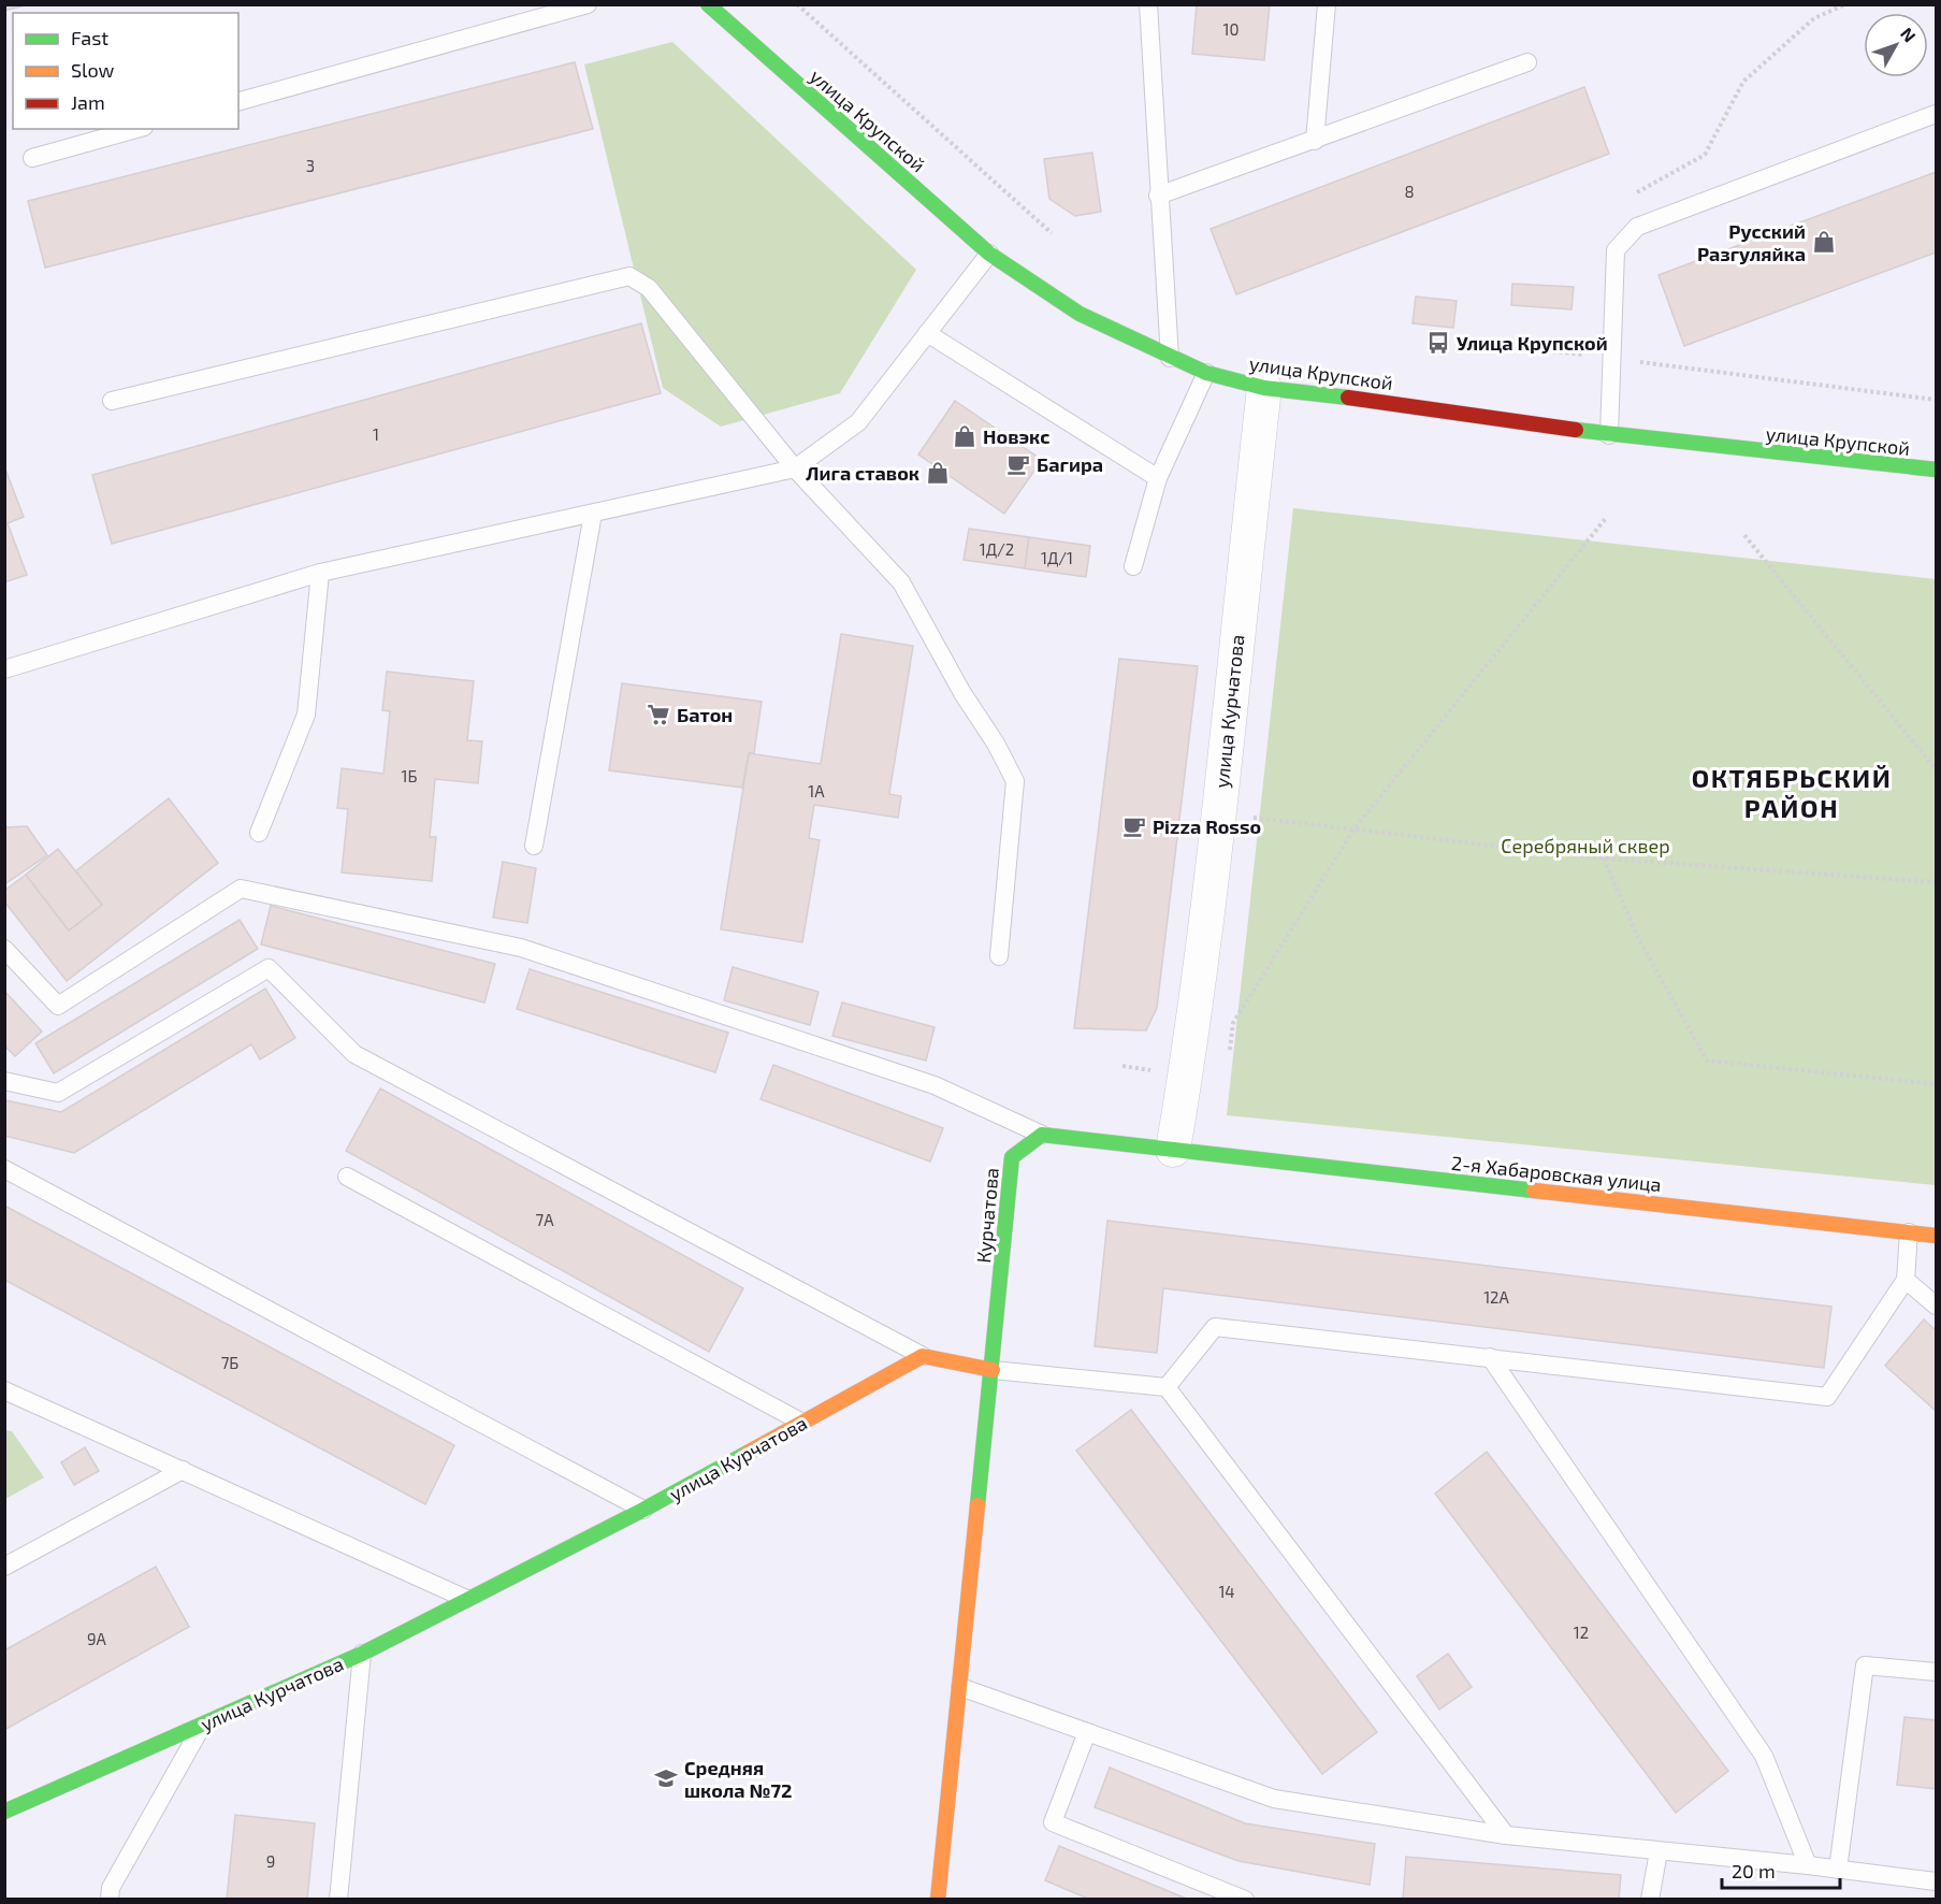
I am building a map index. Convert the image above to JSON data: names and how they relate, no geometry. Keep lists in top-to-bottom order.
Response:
{
  "streets": {
    "street": [
      "улица Крупской",
      "улица Курчатова",
      "2-я Хабаровская улица",
      "Курчатова"
    ]
  },
  "crossings": [
    ["улица Крупской", "улица Курчатова"],
    ["улица Курчатова", "2-я Хабаровская улица"]
  ],
  "districts": ["ОКТЯБРЬСКИЙ РАЙОН"],
  "parks": ["Серебряный сквер"],
  "places": {
    "shop": ["Русский Разгуляйка", "Новэкс", "Лига ставок"],
    "bus stop": ["Улица Крупской"],
    "cafe": ["Багира", "Pizza Rosso"],
    "supermarket": ["Батон"],
    "school or university": ["Средняя школа №72"]
  },
  "house_numbers": [
    "10",
    "3",
    "8",
    "1",
    "1Д/2",
    "1Д/1",
    "1Б",
    "1А",
    "7А",
    "12А",
    "7Б",
    "14",
    "12",
    "9А",
    "9"
  ],
  "legend": ["Fast", "Slow", "Jam"],
  "scale_bar": "20 m",
  "north": "top right"
}
